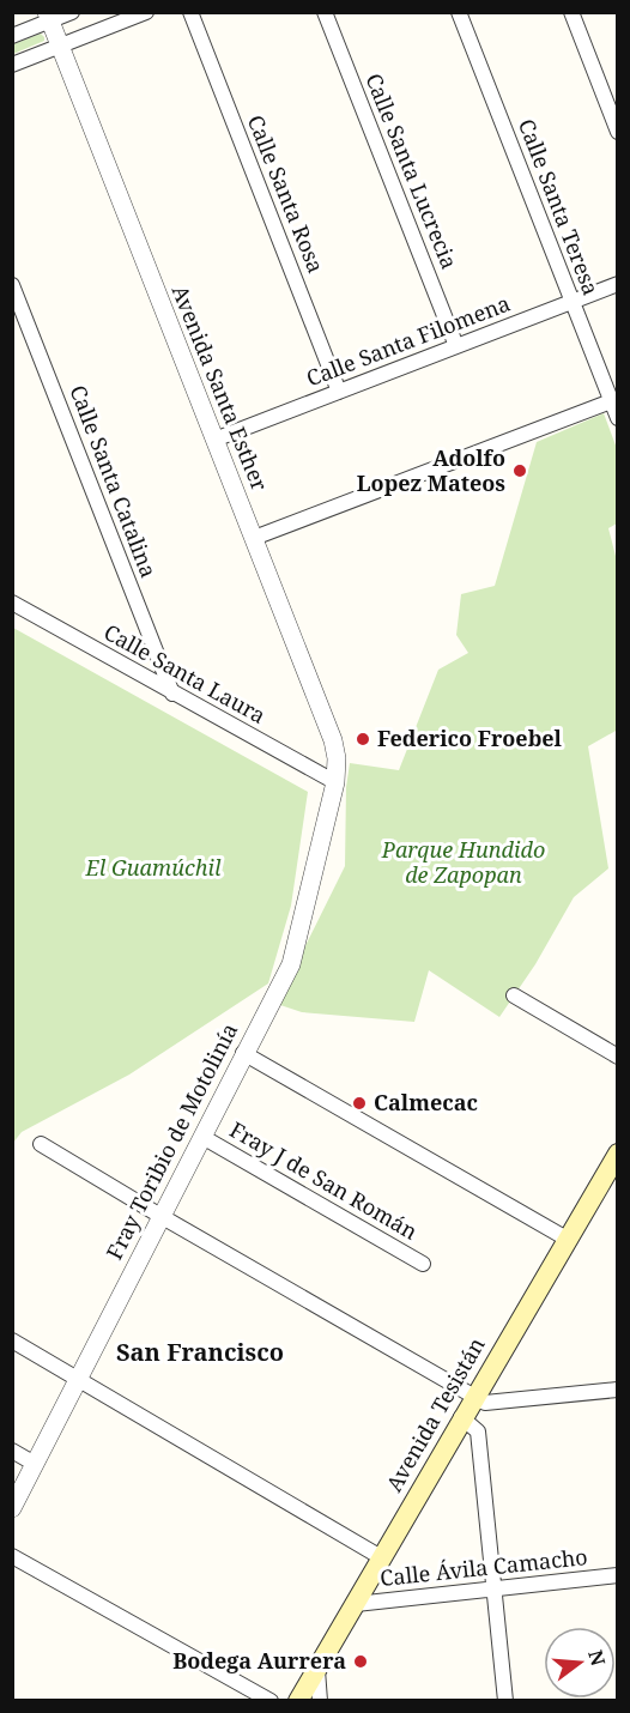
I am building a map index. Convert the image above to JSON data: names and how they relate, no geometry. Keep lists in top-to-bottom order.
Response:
{
  "streets": {
    "main road": ["Avenida Tesistán"],
    "street": [
      "Calle Santa Lucrecia",
      "Calle Santa Rosa",
      "Calle Santa Teresa",
      "Calle Santa Filomena",
      "Avenida Santa Esther",
      "Calle Santa Catalina",
      "Calle Santa Laura",
      "Fray Toribio de Motolinía",
      "Fray J de San Román",
      "Calle Ávila Camacho"
    ]
  },
  "crossings": [
    ["Calle Santa Lucrecia", "Calle Santa Filomena"],
    ["Calle Santa Rosa", "Calle Santa Filomena"],
    ["Calle Santa Teresa", "Calle Santa Filomena"],
    ["Calle Santa Filomena", "Avenida Santa Esther"],
    ["Avenida Santa Esther", "Calle Santa Laura"],
    ["Avenida Santa Esther", "Fray Toribio de Motolinía"],
    ["Calle Santa Catalina", "Calle Santa Laura"],
    ["Calle Santa Laura", "Fray Toribio de Motolinía"],
    ["Fray Toribio de Motolinía", "Fray J de San Román"],
    ["Avenida Tesistán", "Calle Ávila Camacho"]
  ],
  "districts": ["San Francisco"],
  "parks": ["Parque Hundido de Zapopan", "El Guamúchil"],
  "places": [
    "Adolfo Lopez Mateos",
    "Federico Froebel",
    "Calmecac",
    "Bodega Aurrera"
  ],
  "north": "right"
}
